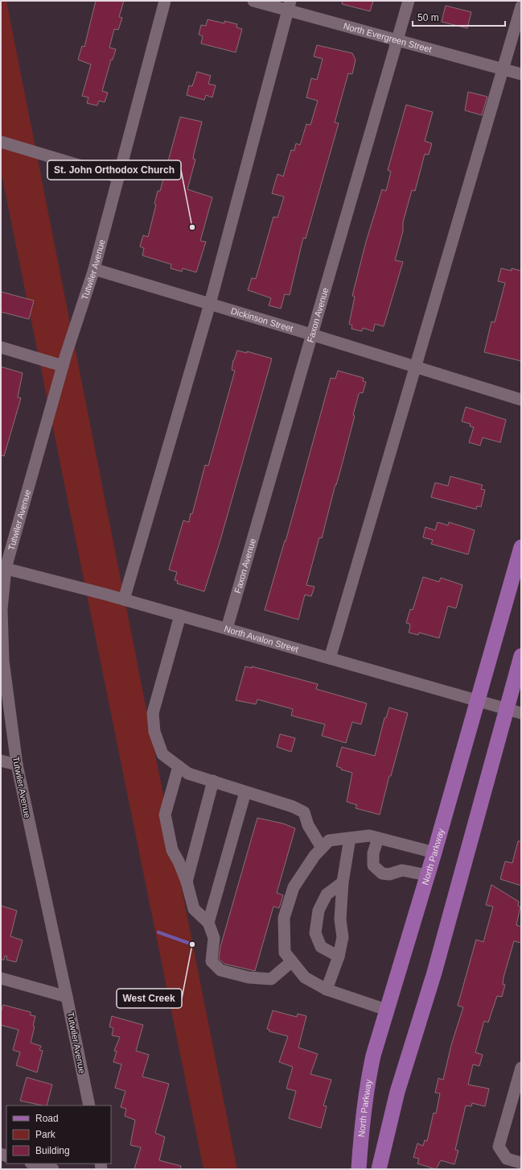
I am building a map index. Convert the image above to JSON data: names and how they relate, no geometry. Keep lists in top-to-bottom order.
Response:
{
  "streets": {
    "main road": ["North Parkway"],
    "street": [
      "North Evergreen Street",
      "Tutwiler Avenue",
      "Faxon Avenue",
      "Dickinson Street",
      "North Avalon Street"
    ]
  },
  "crossings": [
    ["North Evergreen Street", "Faxon Avenue"],
    ["Tutwiler Avenue", "Dickinson Street"],
    ["Tutwiler Avenue", "North Avalon Street"],
    ["Faxon Avenue", "Dickinson Street"],
    ["Faxon Avenue", "North Avalon Street"],
    ["North Avalon Street", "North Parkway"]
  ],
  "places": ["St. John Orthodox Church", "West Creek"],
  "legend": ["Road", "Park", "Building"],
  "scale_bar": "50 m"
}
